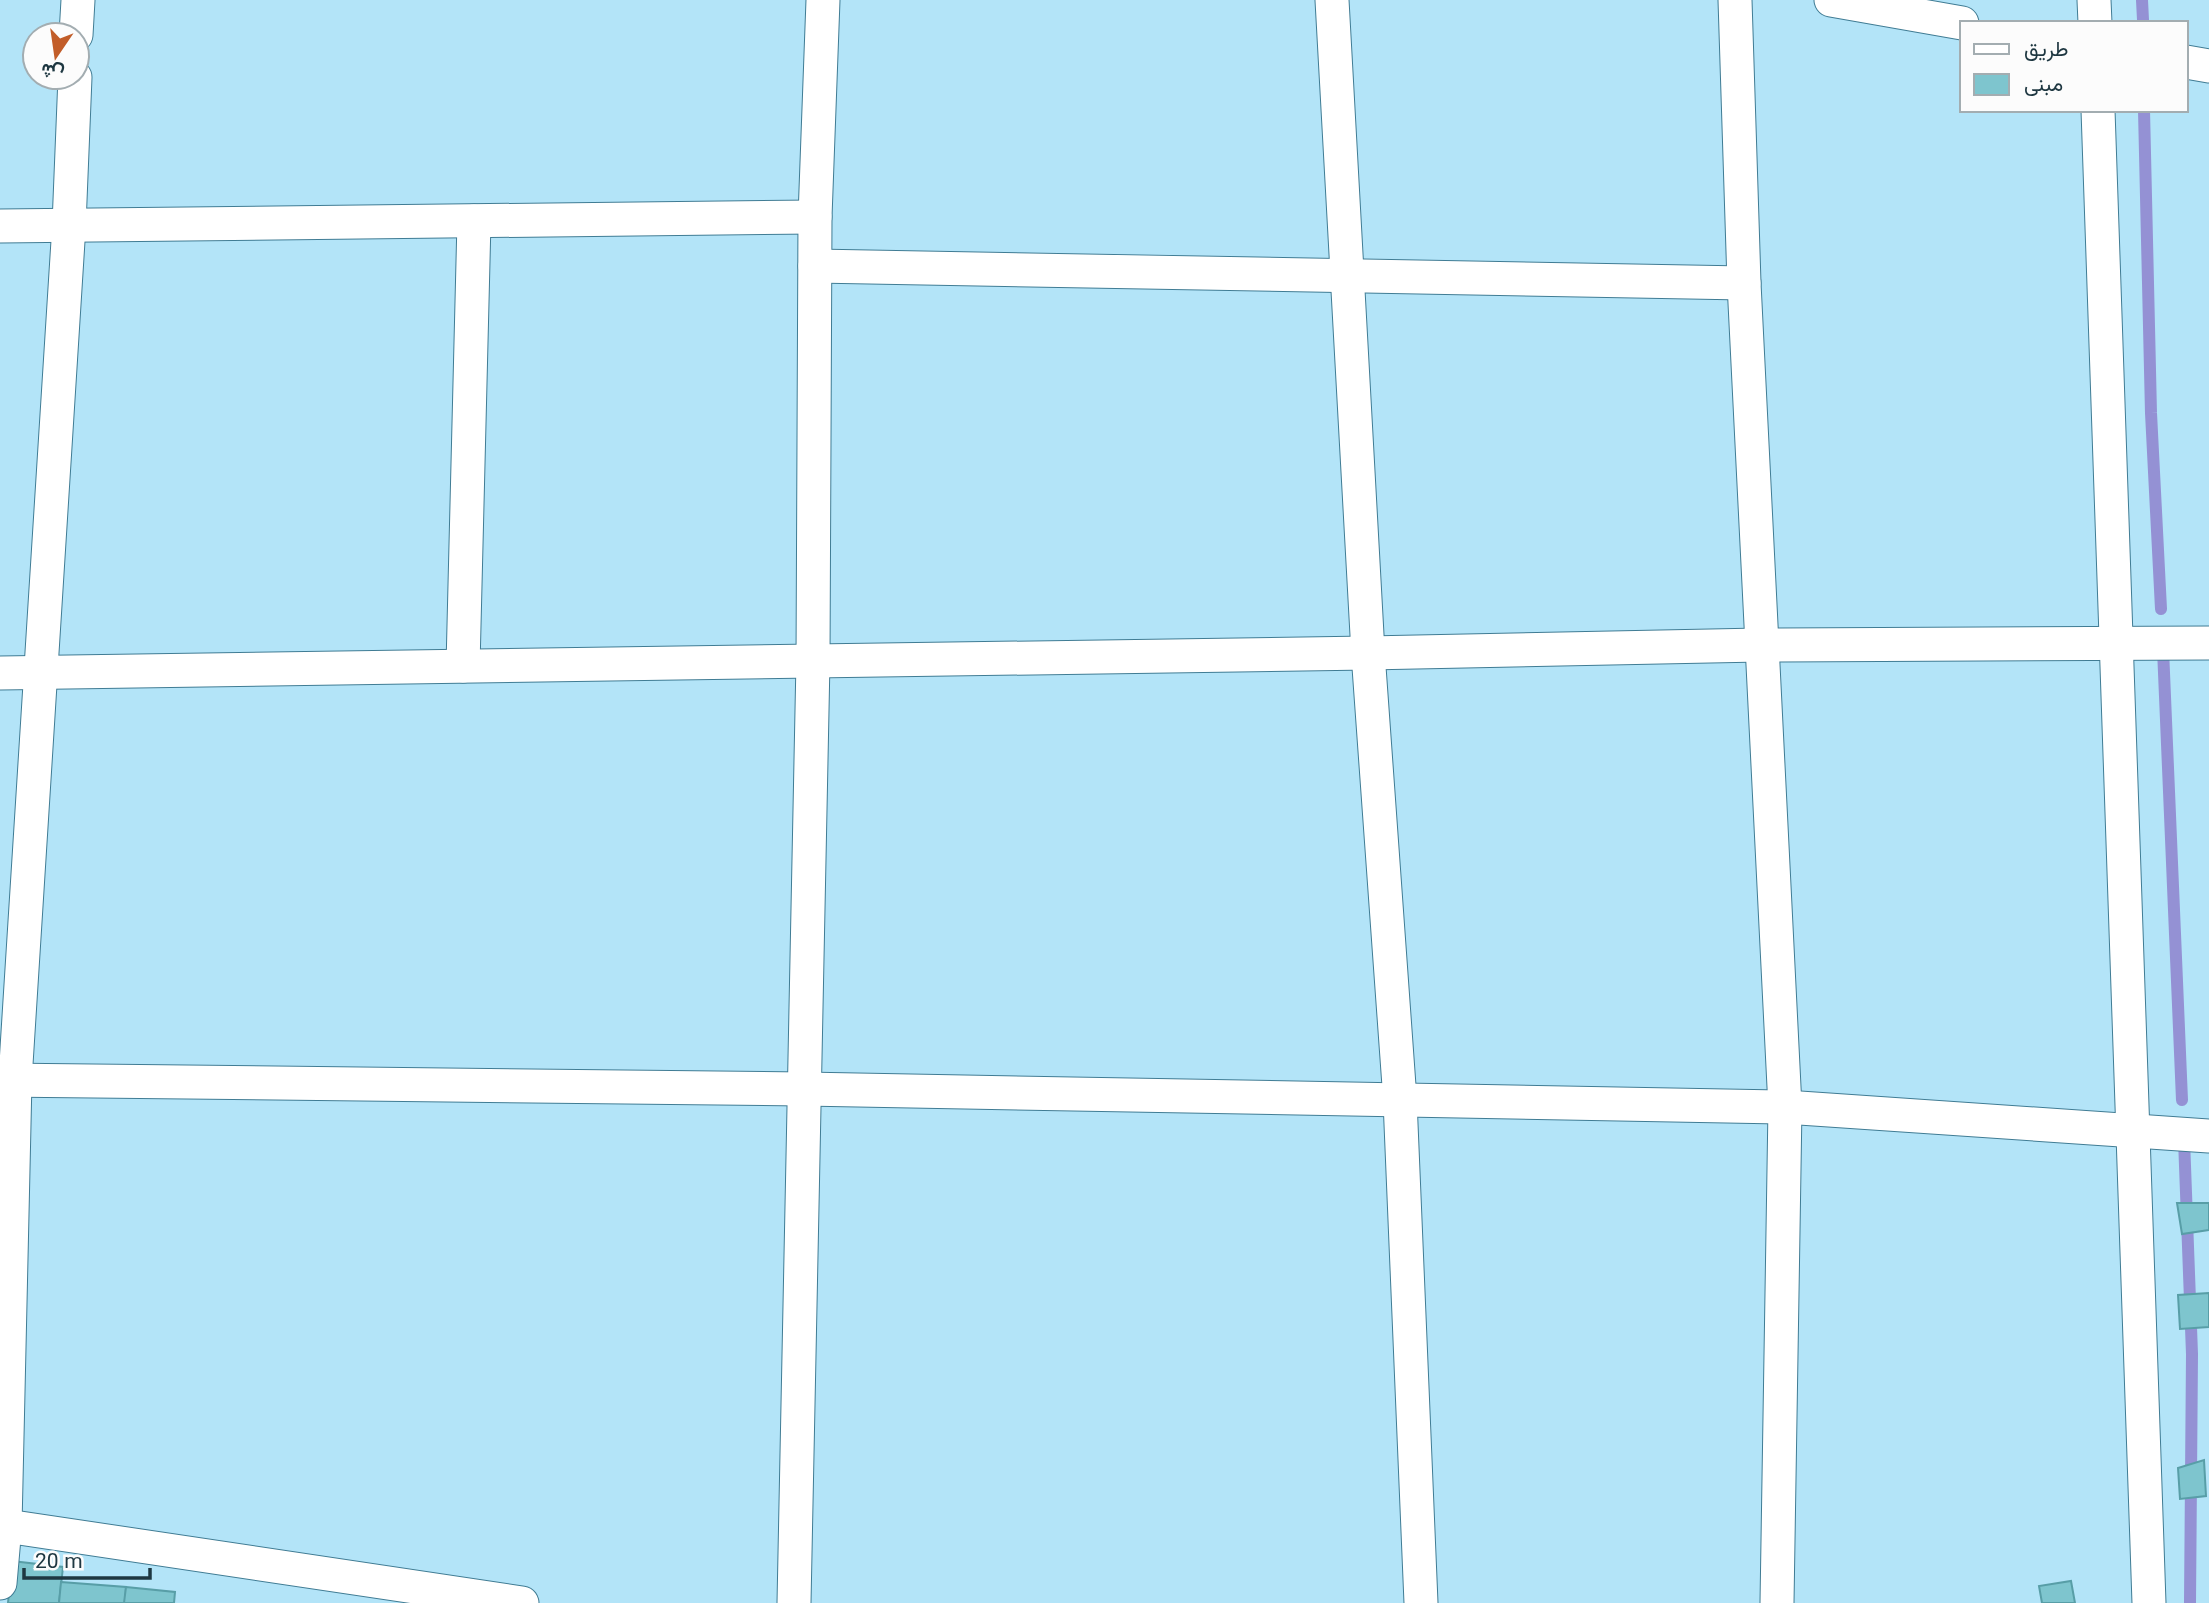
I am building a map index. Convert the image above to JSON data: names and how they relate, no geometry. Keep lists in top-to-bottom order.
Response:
{
  "legend": ["طريق", "مبنى"],
  "scale_bar": "20 m",
  "north": "bottom"
}
